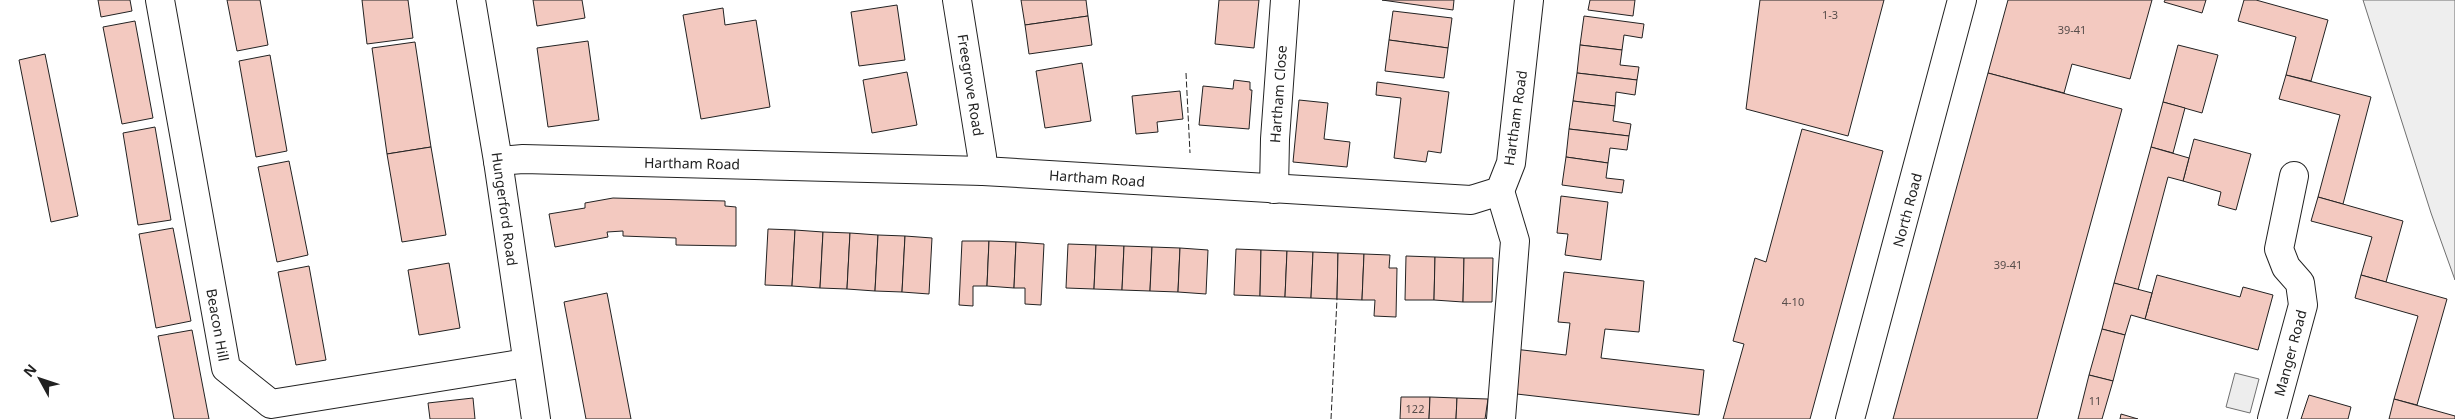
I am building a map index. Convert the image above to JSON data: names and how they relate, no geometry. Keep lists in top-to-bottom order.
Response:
{
  "streets": {
    "street": [
      "Freegrove Road",
      "Hartham Close",
      "Hartham Road",
      "Hungerford Road",
      "North Road",
      "Beacon Hill",
      "Manger Road"
    ]
  },
  "crossings": [
    ["Freegrove Road", "Hartham Road"],
    ["Hartham Close", "Hartham Road"],
    ["Hartham Road", "Hungerford Road"],
    ["Hungerford Road", "Beacon Hill"]
  ],
  "house_numbers": [
    "1-3",
    "39-41",
    "39-41",
    "4-10",
    "11",
    "122"
  ],
  "north": "top left"
}
